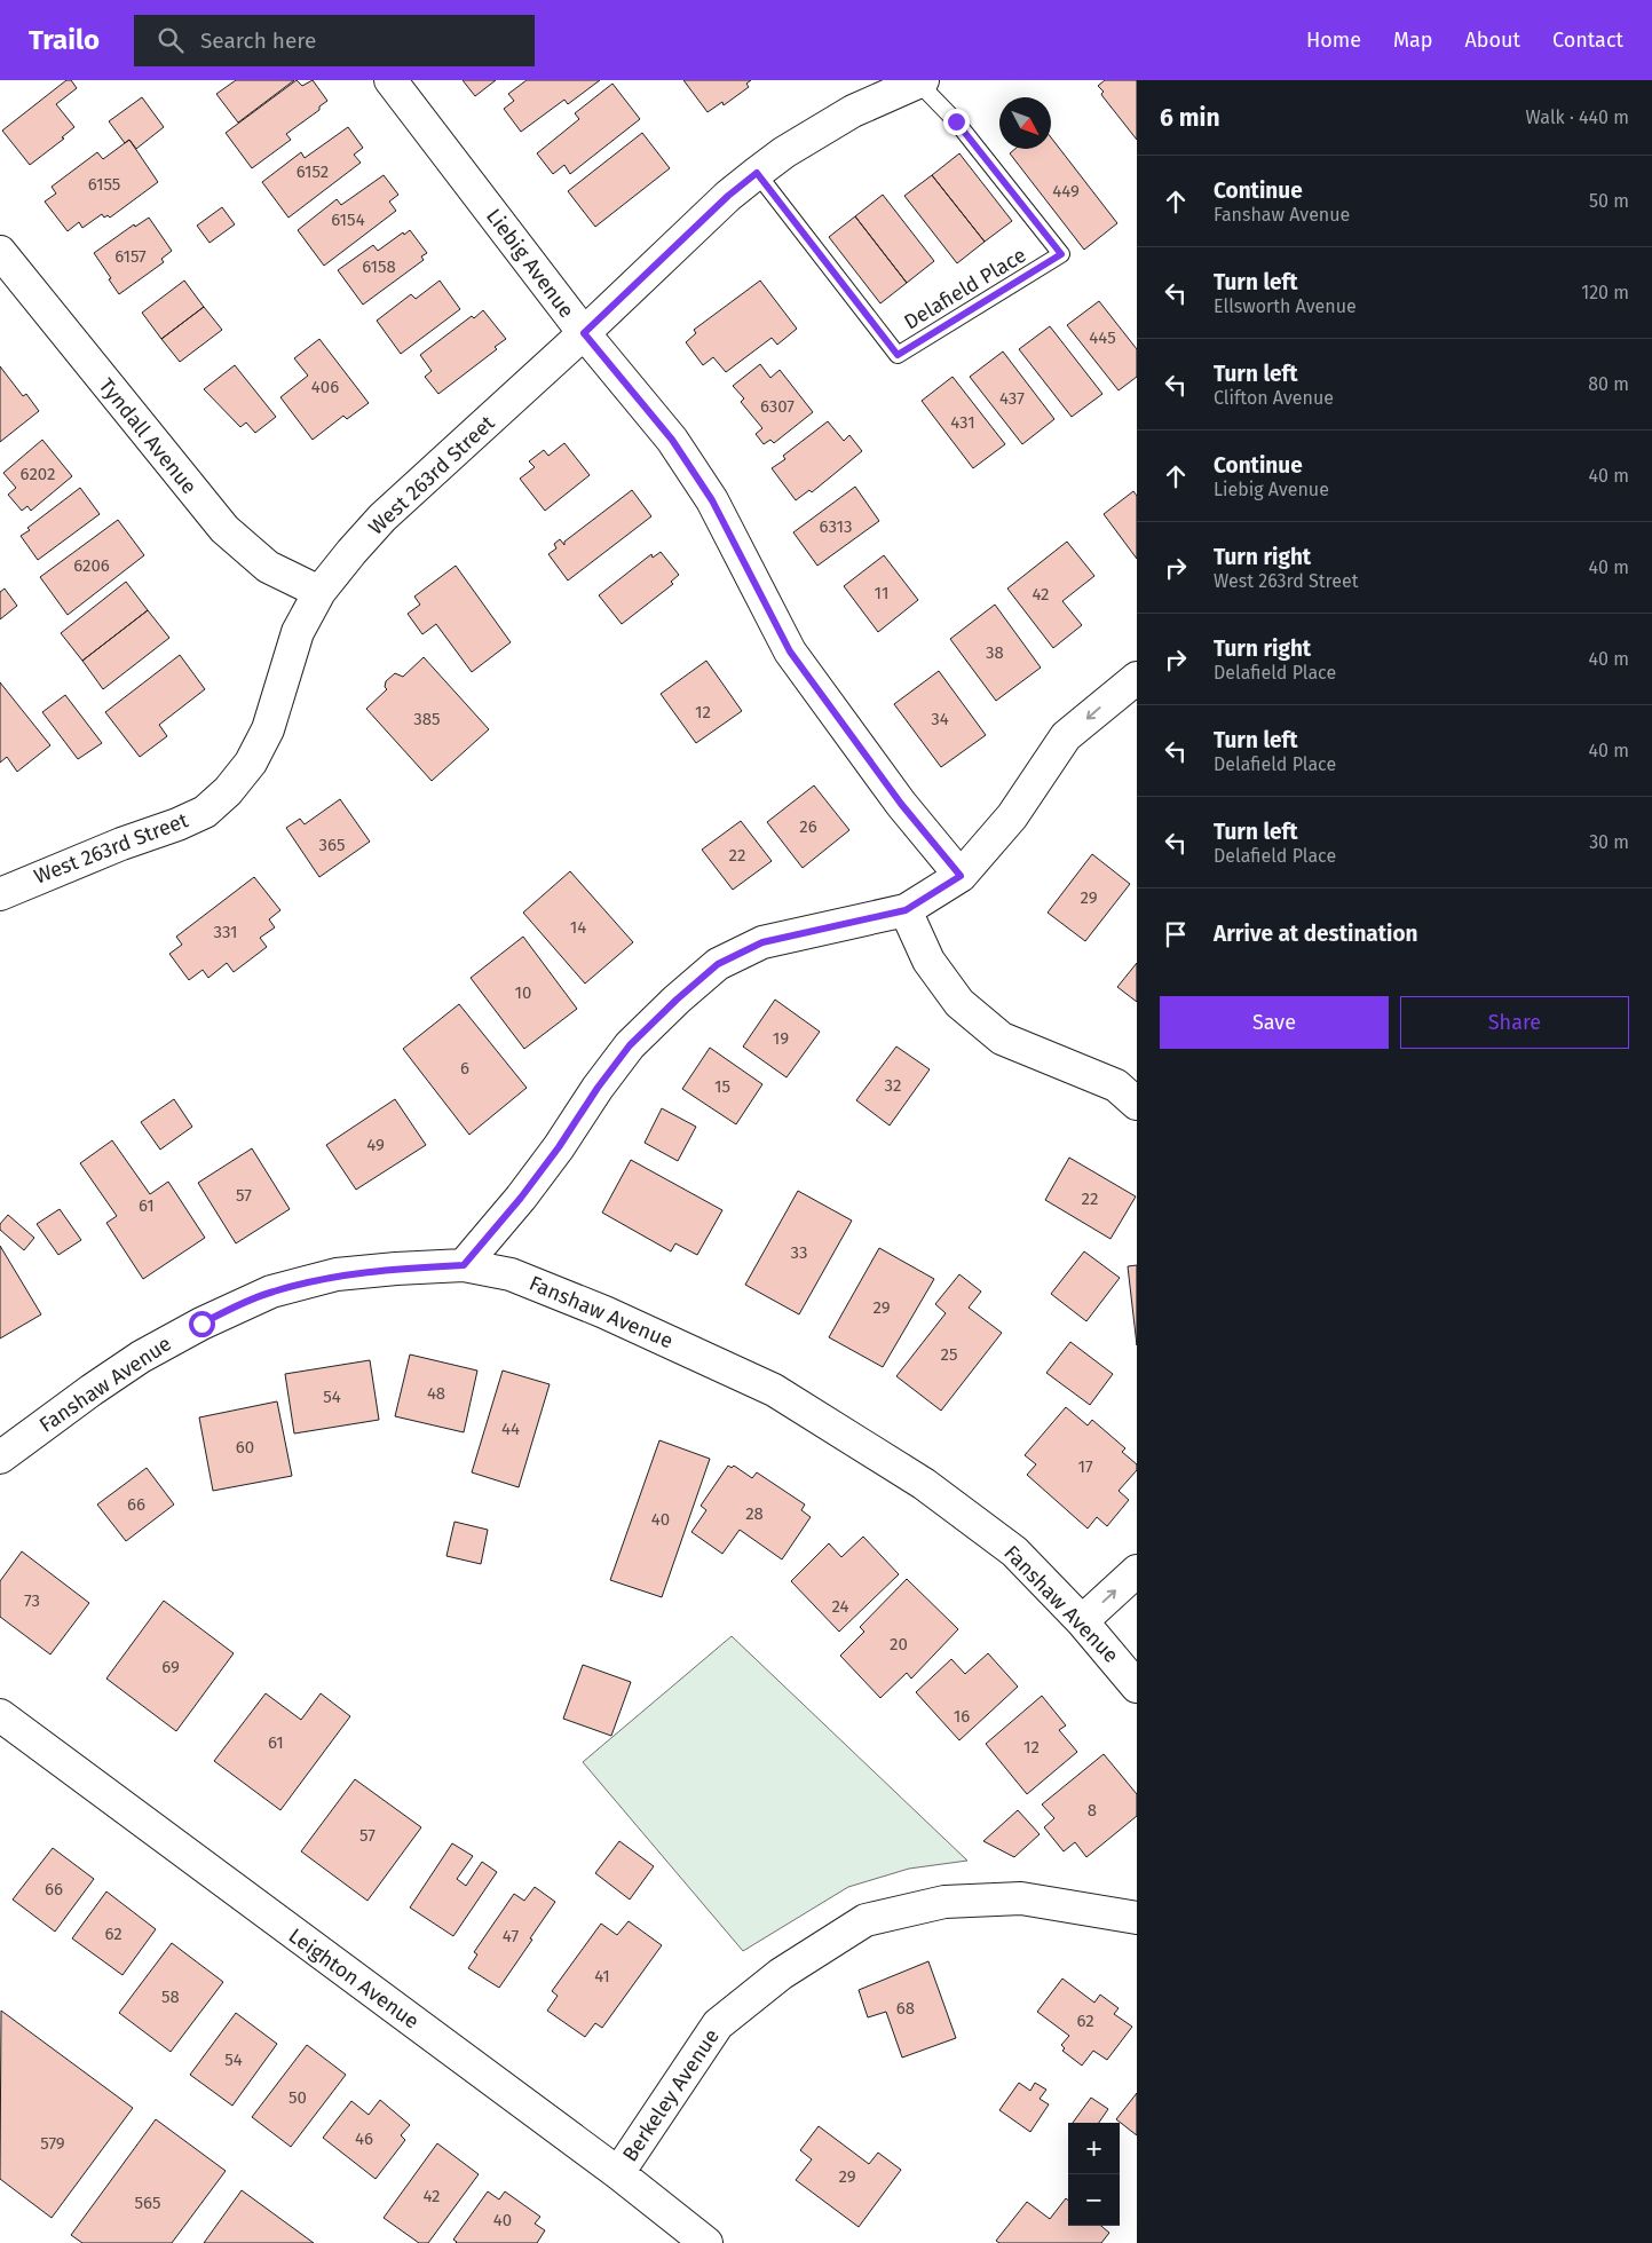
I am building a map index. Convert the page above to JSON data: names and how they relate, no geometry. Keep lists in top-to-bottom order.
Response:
{
  "streets": {
    "street": [
      "Liebig Avenue",
      "Tyndall Avenue",
      "West 263rd Street",
      "Fanshaw Avenue",
      "Leighton Avenue",
      "Berkeley Avenue"
    ],
    "lane": ["Delafield Place"]
  },
  "crossings": [
    ["Liebig Avenue", "West 263rd Street"],
    ["Delafield Place", "West 263rd Street"],
    ["Tyndall Avenue", "West 263rd Street"],
    ["Leighton Avenue", "Berkeley Avenue"]
  ],
  "house_numbers": [
    "6152",
    "6155",
    "449",
    "6154",
    "6157",
    "6158",
    "445",
    "406",
    "437",
    "6307",
    "431",
    "6202",
    "6313",
    "6206",
    "11",
    "42",
    "38",
    "12",
    "385",
    "34",
    "26",
    "365",
    "22",
    "29",
    "14",
    "331",
    "10",
    "19",
    "6",
    "32",
    "15",
    "49",
    "57",
    "22",
    "61",
    "33",
    "29",
    "25",
    "48",
    "54",
    "44",
    "60",
    "17",
    "66",
    "28",
    "40",
    "73",
    "24",
    "20",
    "69",
    "16",
    "61",
    "12",
    "8",
    "57",
    "66",
    "62",
    "47",
    "41",
    "58",
    "68",
    "62",
    "54",
    "50",
    "46",
    "579",
    "29",
    "42",
    "565",
    "40"
  ],
  "north": "bottom right",
  "page": {
    "header": "Trailo",
    "search": "Search here",
    "nav": [
      "Home",
      "Map",
      "About",
      "Contact"
    ],
    "heading": ["6 min", "Walk · 440 m"],
    "list": [
      ["Continue", "Fanshaw Avenue", "50 m"],
      ["Turn left", "Ellsworth Avenue", "120 m"],
      ["Turn left", "Clifton Avenue", "80 m"],
      ["Continue", "Liebig Avenue", "40 m"],
      ["Turn right", "West 263rd Street", "40 m"],
      ["Turn right", "Delafield Place", "40 m"],
      ["Turn left", "Delafield Place", "40 m"],
      ["Turn left", "Delafield Place", "30 m"],
      "Arrive at destination"
    ],
    "buttons": ["Save", "Share"],
    "map_buttons": ["+", "−"]
  }
}
